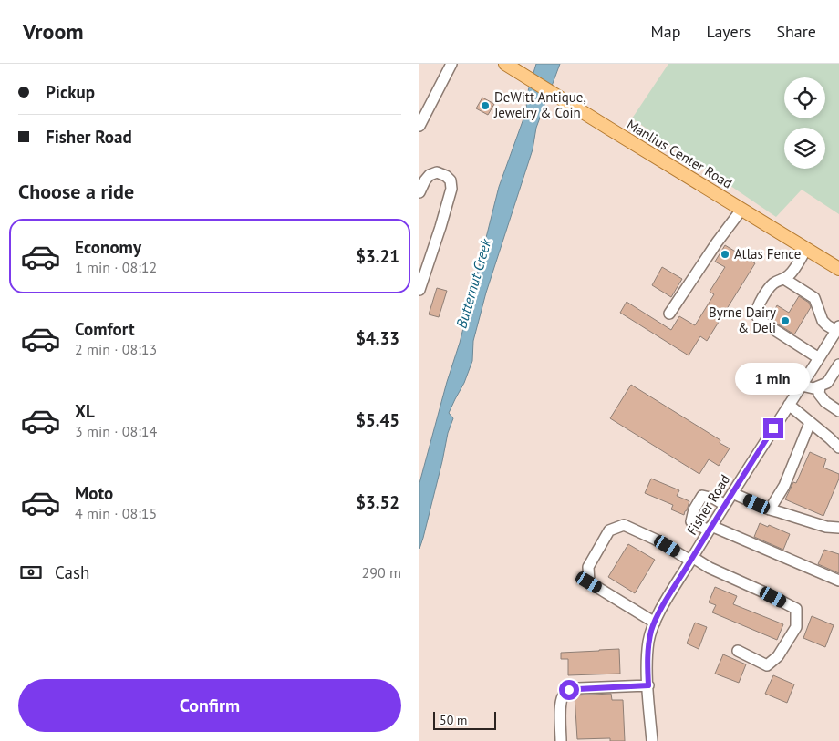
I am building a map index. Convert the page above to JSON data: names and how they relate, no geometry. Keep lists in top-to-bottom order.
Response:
{
  "streets": {
    "main road": ["Manlius Center Road"],
    "street": ["Fisher Road"]
  },
  "water": ["Butternut Creek"],
  "places": ["DeWitt Antique, Jewelry & Coin", "Atlas Fence", "Byrne Dairy & Deli"],
  "scale_bar": "50 m",
  "page": {
    "header": "Vroom",
    "nav": ["Map", "Layers", "Share"],
    "banner": ["Pickup", "Fisher Road"],
    "heading": "Choose a ride",
    "list": [
      {
        "name": "Economy",
        "note": "1 min · 08:12",
        "value": "$3.21"
      },
      {
        "name": "Comfort",
        "note": "2 min · 08:13",
        "value": "$4.33"
      },
      {
        "name": "XL",
        "note": "3 min · 08:14",
        "value": "$5.45"
      },
      {
        "name": "Moto",
        "note": "4 min · 08:15",
        "value": "$3.52"
      }
    ],
    "bubble": "1 min",
    "pay": ["Cash", "290 m"],
    "buttons": "Confirm",
    "scale": "50 m"
  }
}
